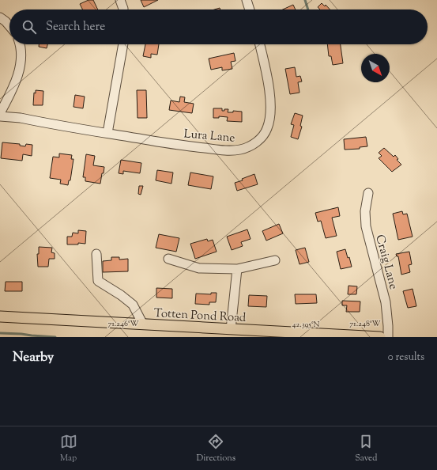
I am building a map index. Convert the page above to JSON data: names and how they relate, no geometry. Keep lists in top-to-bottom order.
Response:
{
  "streets": {
    "main road": ["Totten Pond Road"],
    "street": ["Lura Lane", "Craig Lane"]
  },
  "north": "bottom right",
  "page": {
    "search": "Search here",
    "heading": ["Nearby", "0 results"],
    "nav": ["Map", "Directions", "Saved"]
  },
  "coordinates": ["71.246°W", "71.248°W", "42.395°N"]
}
